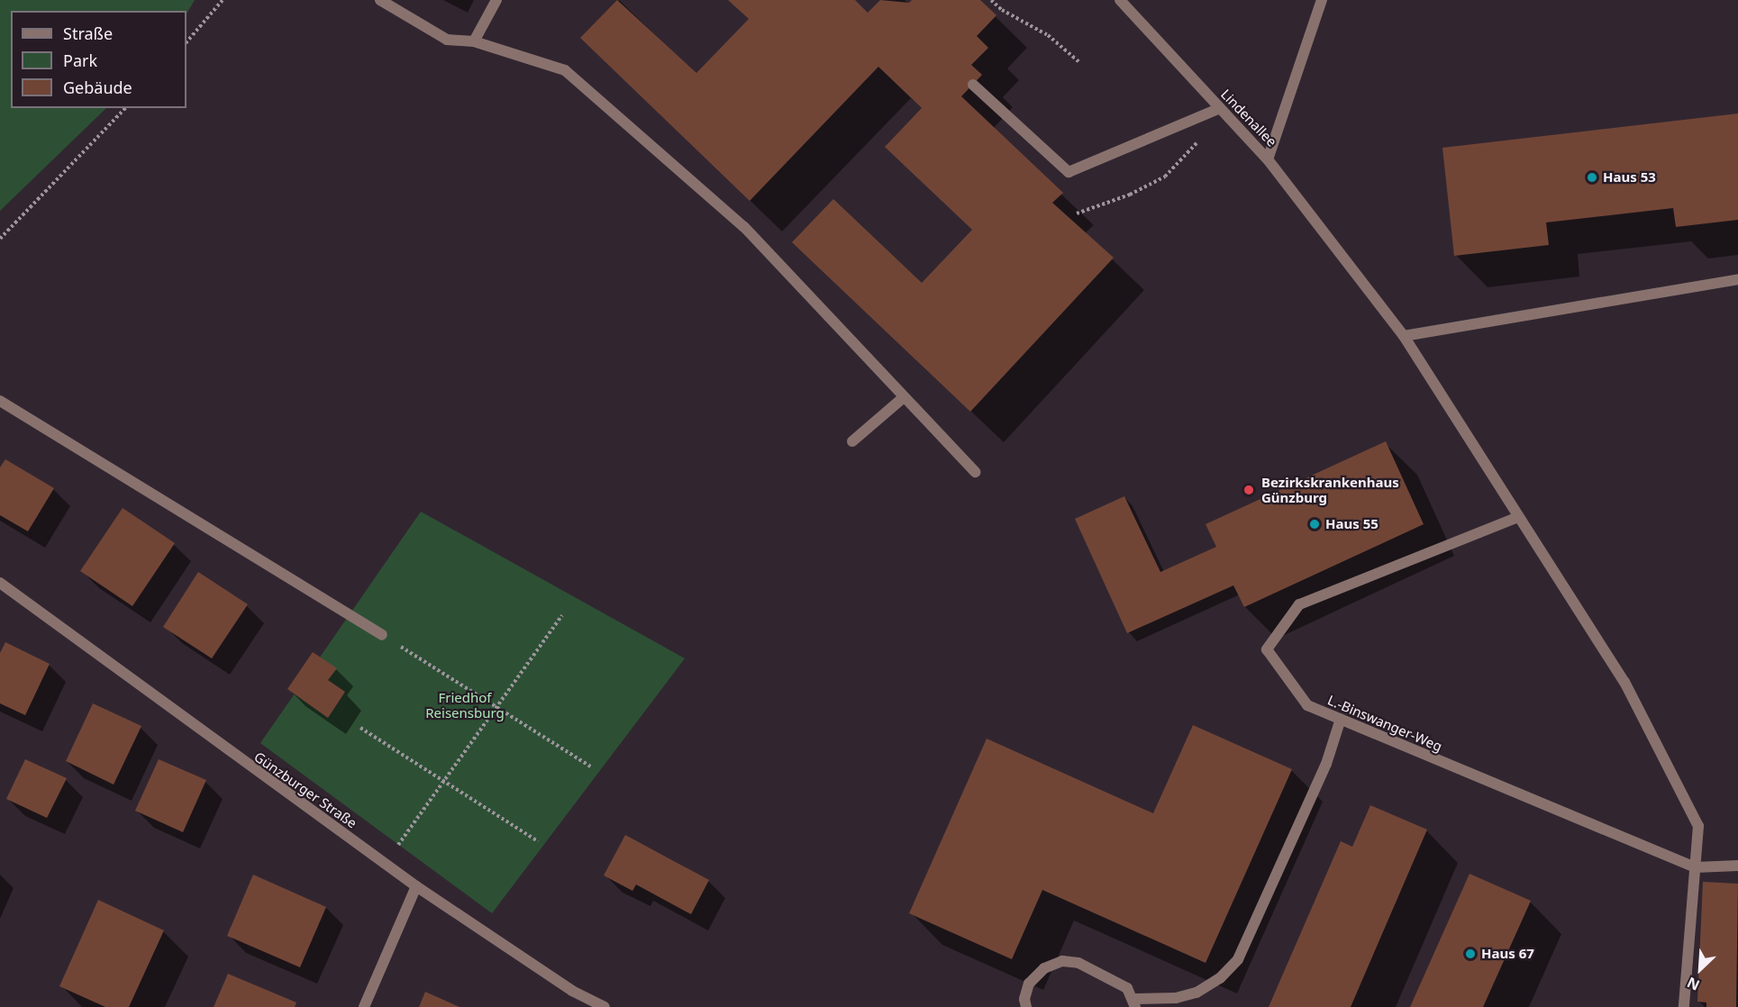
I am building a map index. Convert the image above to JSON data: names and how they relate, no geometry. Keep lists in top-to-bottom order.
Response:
{
  "streets": {
    "street": ["Lindenallee", "L.-Binswanger-Weg", "Günzburger Straße"]
  },
  "parks": ["Friedhof Reisensburg"],
  "places": [
    "Haus 53",
    "Bezirkskrankenhaus Günzburg",
    "Haus 55",
    "Haus 67"
  ],
  "legend": ["Straße", "Park", "Gebäude"],
  "north": "bottom left"
}
